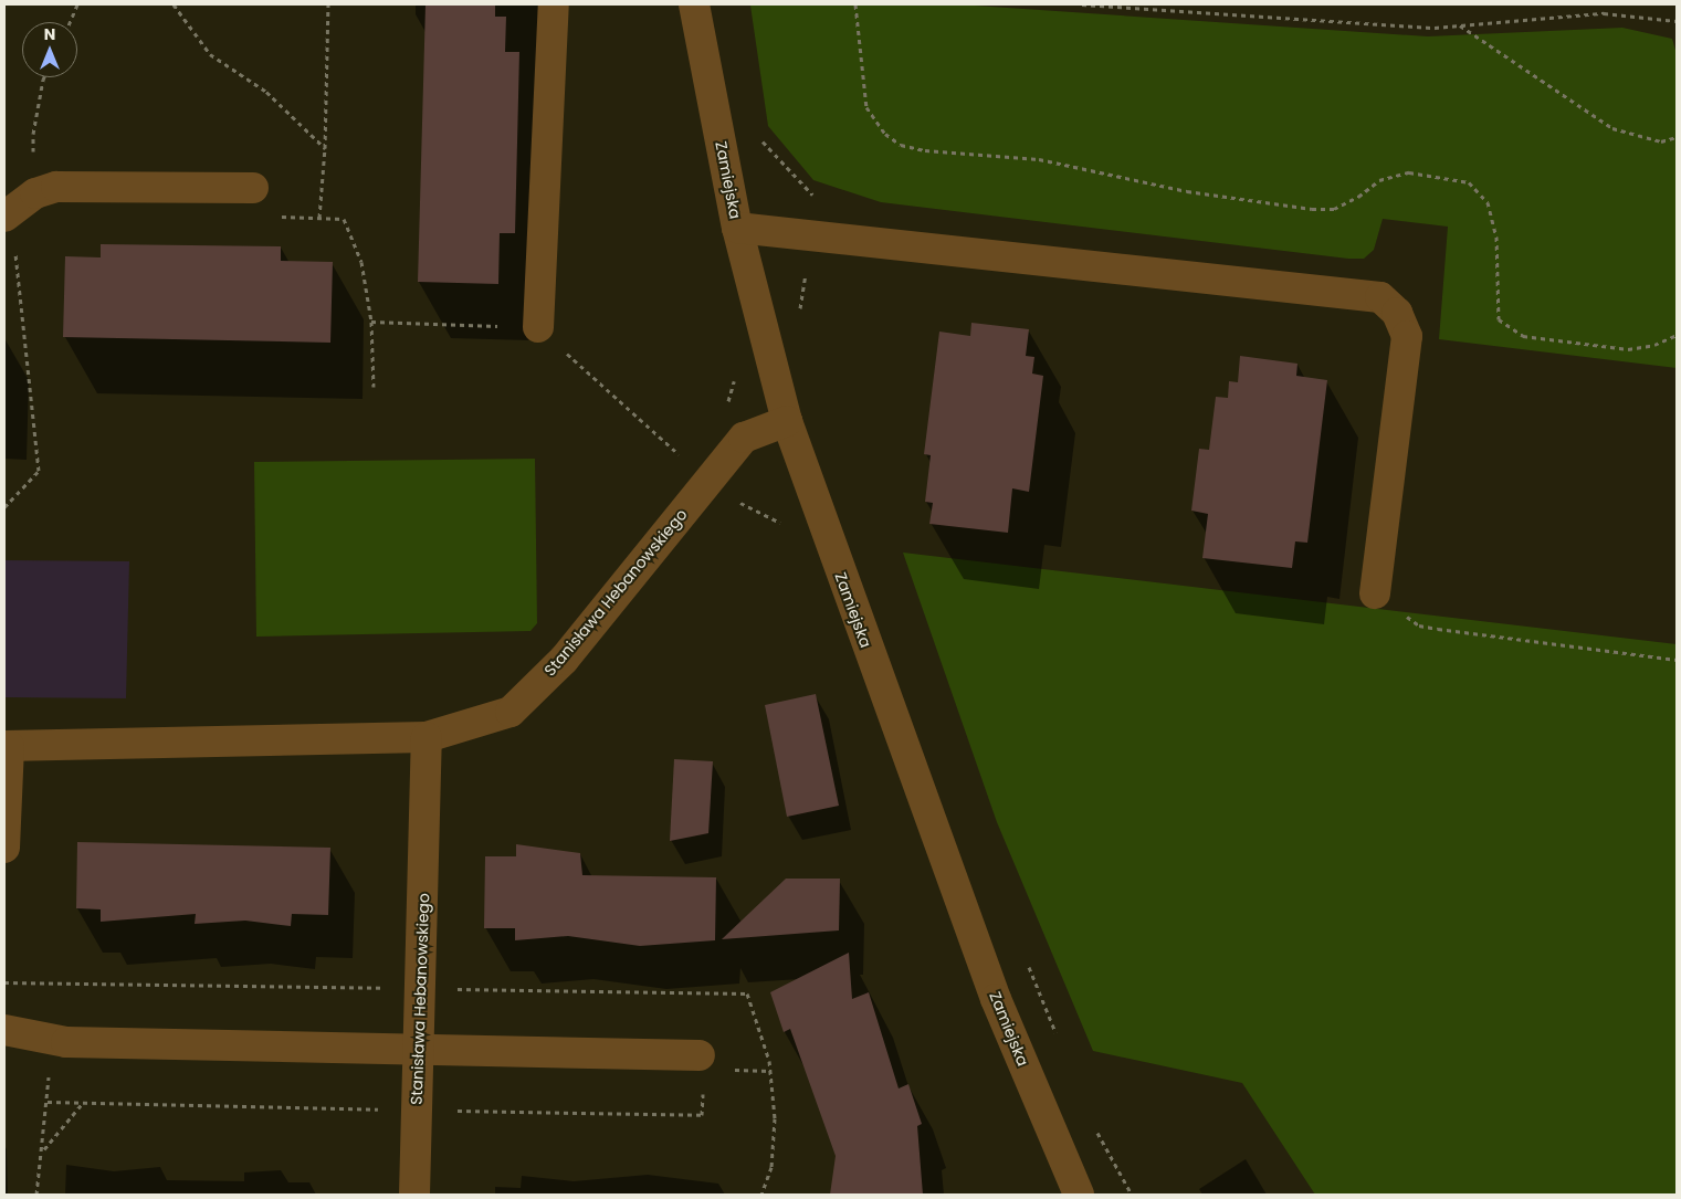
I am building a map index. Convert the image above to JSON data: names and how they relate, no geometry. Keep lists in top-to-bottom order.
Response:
{
  "streets": {
    "street": ["Zamiejska", "Stanisława Hebanowskiego"]
  },
  "crossings": [
    ["Zamiejska", "Stanisława Hebanowskiego"]
  ],
  "north": "top"
}
